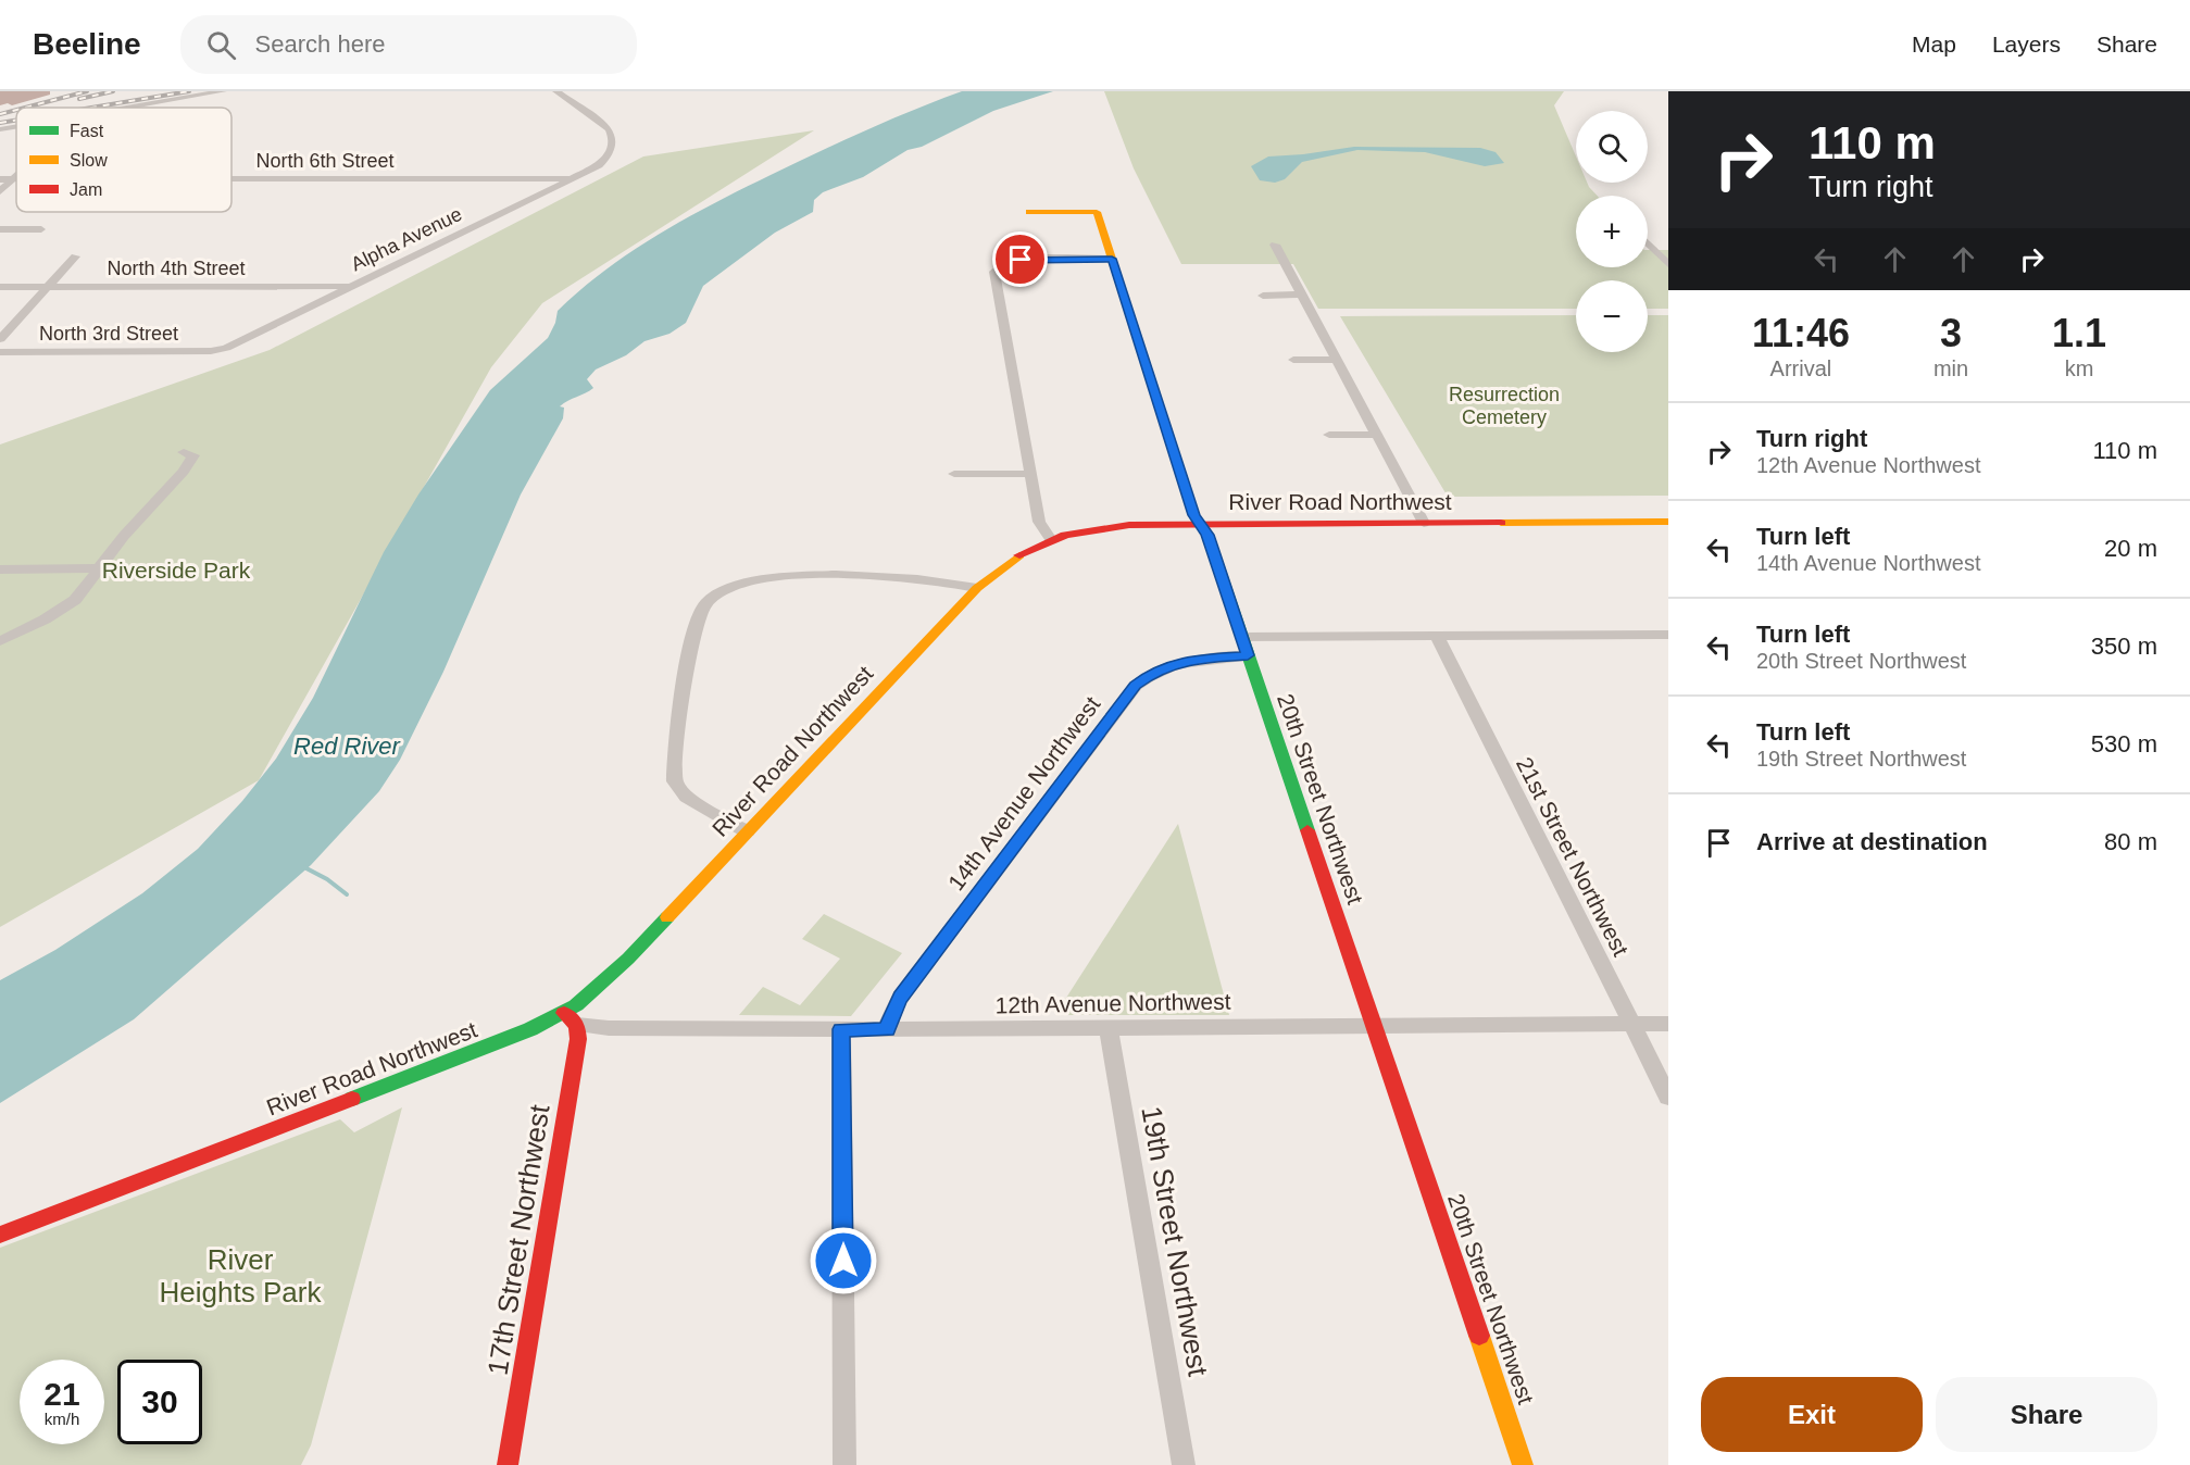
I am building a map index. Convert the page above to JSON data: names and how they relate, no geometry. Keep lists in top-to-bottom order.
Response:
{
  "streets": {
    "street": [
      "North 6th Street",
      "Alpha Avenue",
      "North 4th Street",
      "North 3rd Street",
      "River Road Northwest",
      "14th Avenue Northwest",
      "20th Street Northwest",
      "21st Street Northwest",
      "12th Avenue Northwest",
      "17th Street Northwest",
      "19th Street Northwest"
    ]
  },
  "crossings": [
    ["North 6th Street", "Alpha Avenue"],
    ["Alpha Avenue", "North 4th Street"],
    ["Alpha Avenue", "North 3rd Street"],
    ["River Road Northwest", "20th Street Northwest"],
    ["River Road Northwest", "12th Avenue Northwest"],
    ["River Road Northwest", "17th Street Northwest"],
    ["14th Avenue Northwest", "20th Street Northwest"],
    ["14th Avenue Northwest", "12th Avenue Northwest"],
    ["20th Street Northwest", "12th Avenue Northwest"],
    ["21st Street Northwest", "12th Avenue Northwest"],
    ["12th Avenue Northwest", "17th Street Northwest"],
    ["12th Avenue Northwest", "19th Street Northwest"]
  ],
  "water": ["Red River"],
  "parks": ["Resurrection Cemetery", "Riverside Park", "River Heights Park"],
  "legend": ["Fast", "Slow", "Jam"],
  "page": {
    "header": "Beeline",
    "search": "Search here",
    "nav": ["Map", "Layers", "Share"],
    "turn": ["110 m", "Turn right"],
    "map_buttons": ["+", "−"],
    "eta": [
      "11:46",
      "Arrival",
      "3",
      "min",
      "1.1",
      "km"
    ],
    "list": [
      {
        "name": "Turn right",
        "note": "12th Avenue Northwest",
        "value": "110 m"
      },
      {
        "name": "Turn left",
        "note": "14th Avenue Northwest",
        "value": "20 m"
      },
      {
        "name": "Turn left",
        "note": "20th Street Northwest",
        "value": "350 m"
      },
      {
        "name": "Turn left",
        "note": "19th Street Northwest",
        "value": "530 m"
      },
      {
        "name": "Arrive at destination",
        "value": "80 m"
      }
    ],
    "speed": "21 km/h",
    "limit": "30",
    "buttons": ["Exit", "Share"]
  }
}
